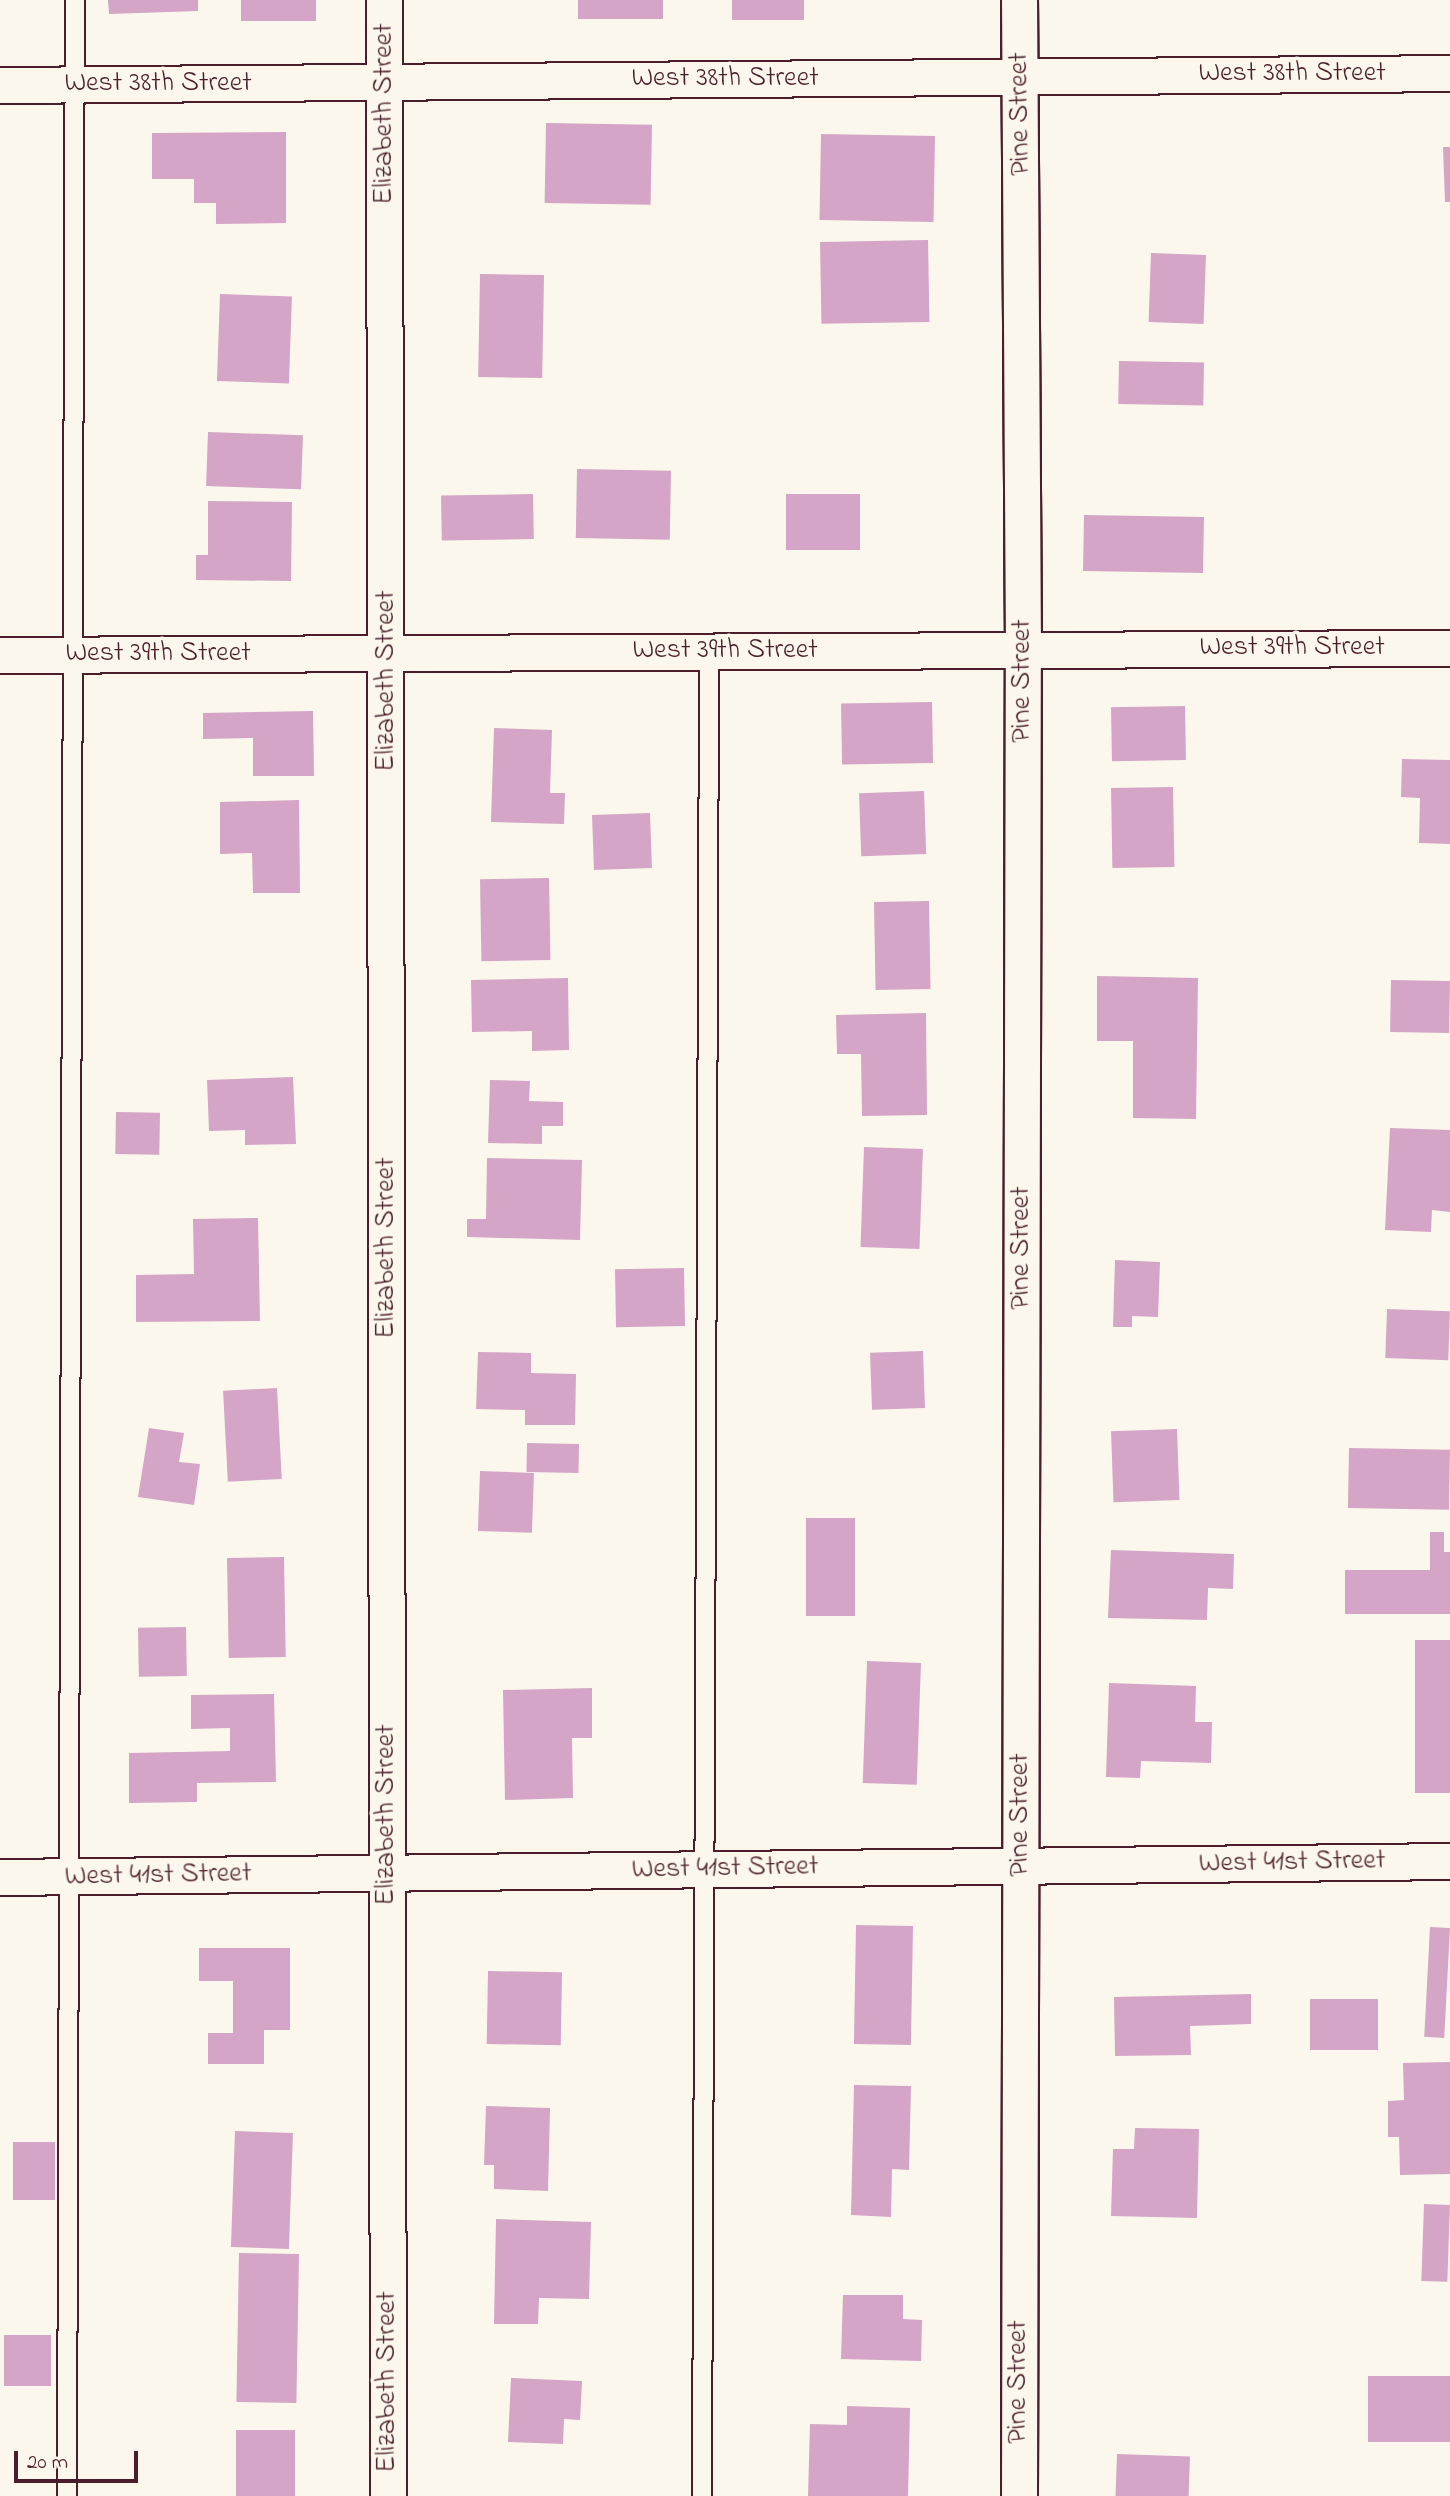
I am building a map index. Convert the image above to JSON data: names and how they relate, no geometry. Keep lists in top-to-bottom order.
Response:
{
  "streets": {
    "street": [
      "West 38th Street",
      "Elizabeth Street",
      "Pine Street",
      "West 39th Street",
      "West 41st Street"
    ]
  },
  "crossings": [
    ["West 38th Street", "Elizabeth Street"],
    ["West 38th Street", "Pine Street"],
    ["Elizabeth Street", "West 39th Street"],
    ["Elizabeth Street", "West 41st Street"],
    ["Pine Street", "West 39th Street"],
    ["Pine Street", "West 41st Street"]
  ],
  "scale_bar": "20 m"
}
